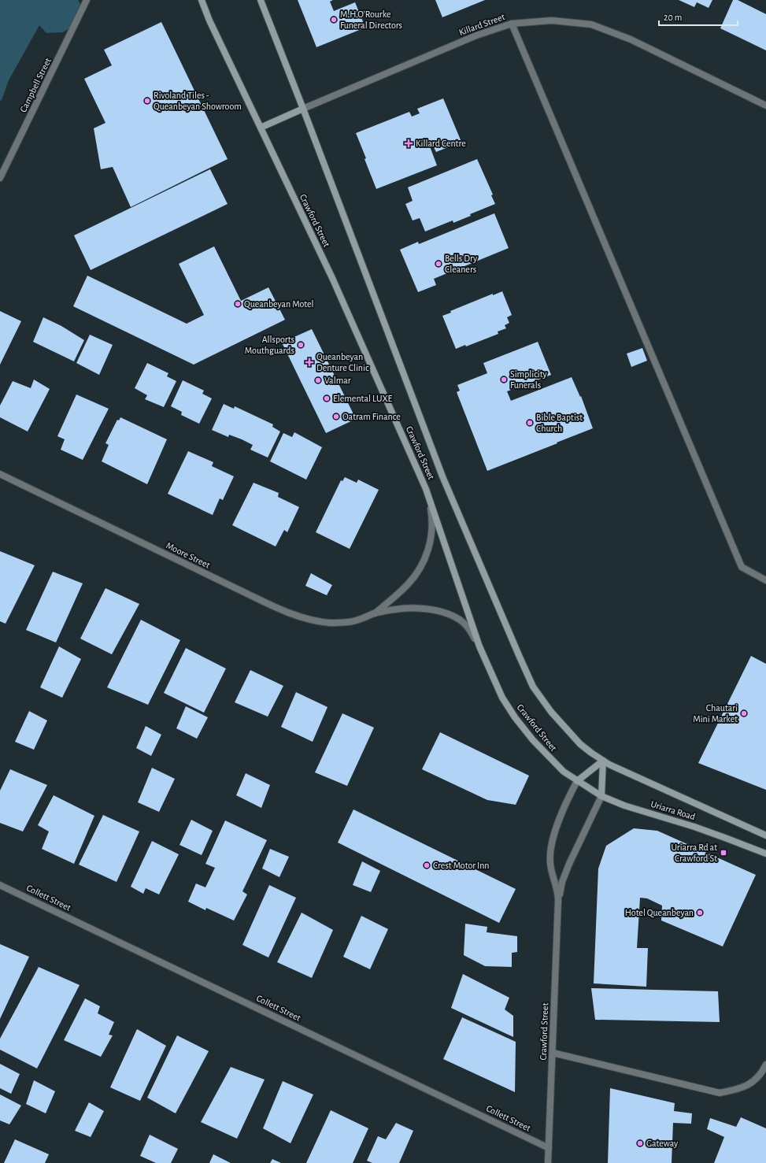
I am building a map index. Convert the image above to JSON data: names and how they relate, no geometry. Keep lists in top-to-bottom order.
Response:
{
  "streets": {
    "main road": ["Killard Street", "Crawford Street", "Uriarra Road"],
    "street": ["Campbell Street", "Moore Street", "Collett Street"]
  },
  "crossings": [
    ["Killard Street", "Crawford Street"],
    ["Crawford Street", "Moore Street"],
    ["Crawford Street", "Uriarra Road"],
    ["Crawford Street", "Collett Street"]
  ],
  "places": {
    "other": [
      "M.H.O'Rourke Funeral Directors",
      "Rivoland Tiles - Queanbeyan Showroom",
      "Bells Dry Cleaners",
      "Queanbeyan Motel",
      "Allsports Mouthguards",
      "Simplicity Funerals",
      "Valmar",
      "Elemental LUXE",
      "Oatram Finance",
      "Bible Baptist Church",
      "Chautari Mini Market",
      "Crest Motor Inn",
      "Hotel Queanbeyan",
      "Gateway"
    ],
    "health": ["Killard Centre", "Queanbeyan Denture Clinic"],
    "transit": ["Uriarra Rd at Crawford St"]
  },
  "scale_bar": "20 m"
}
